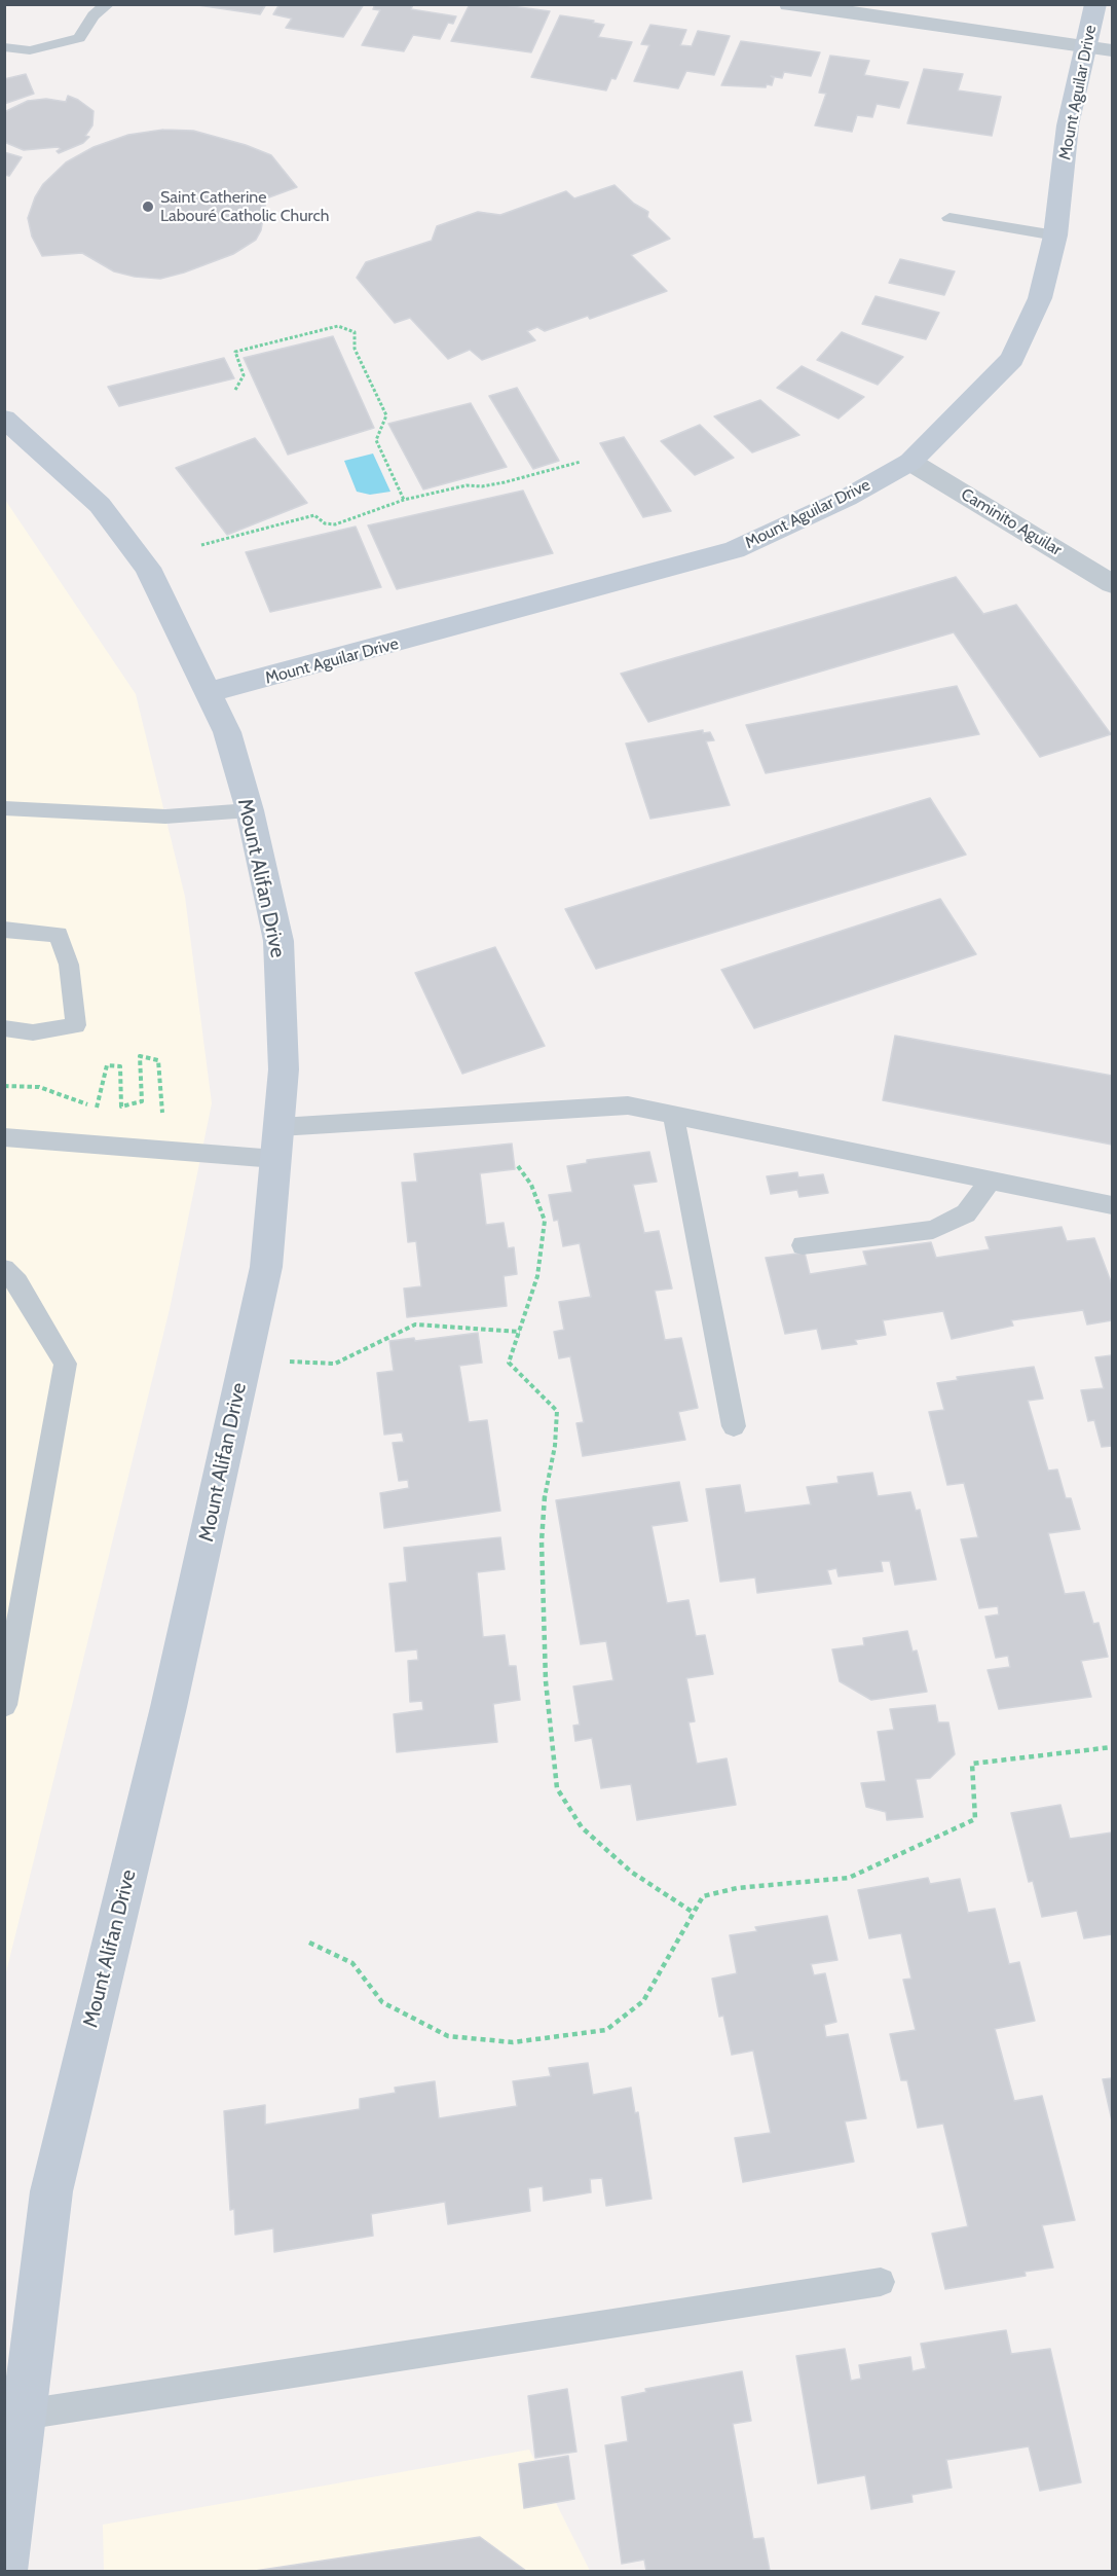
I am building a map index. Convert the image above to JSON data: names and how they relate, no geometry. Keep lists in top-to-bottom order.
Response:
{
  "streets": {
    "main road": ["Mount Aguilar Drive", "Mount Alifan Drive"],
    "street": ["Caminito Aguilar"]
  },
  "crossings": [
    ["Mount Aguilar Drive", "Caminito Aguilar"],
    ["Mount Aguilar Drive", "Mount Alifan Drive"]
  ],
  "places": ["Saint Catherine Labouré Catholic Church"]
}
